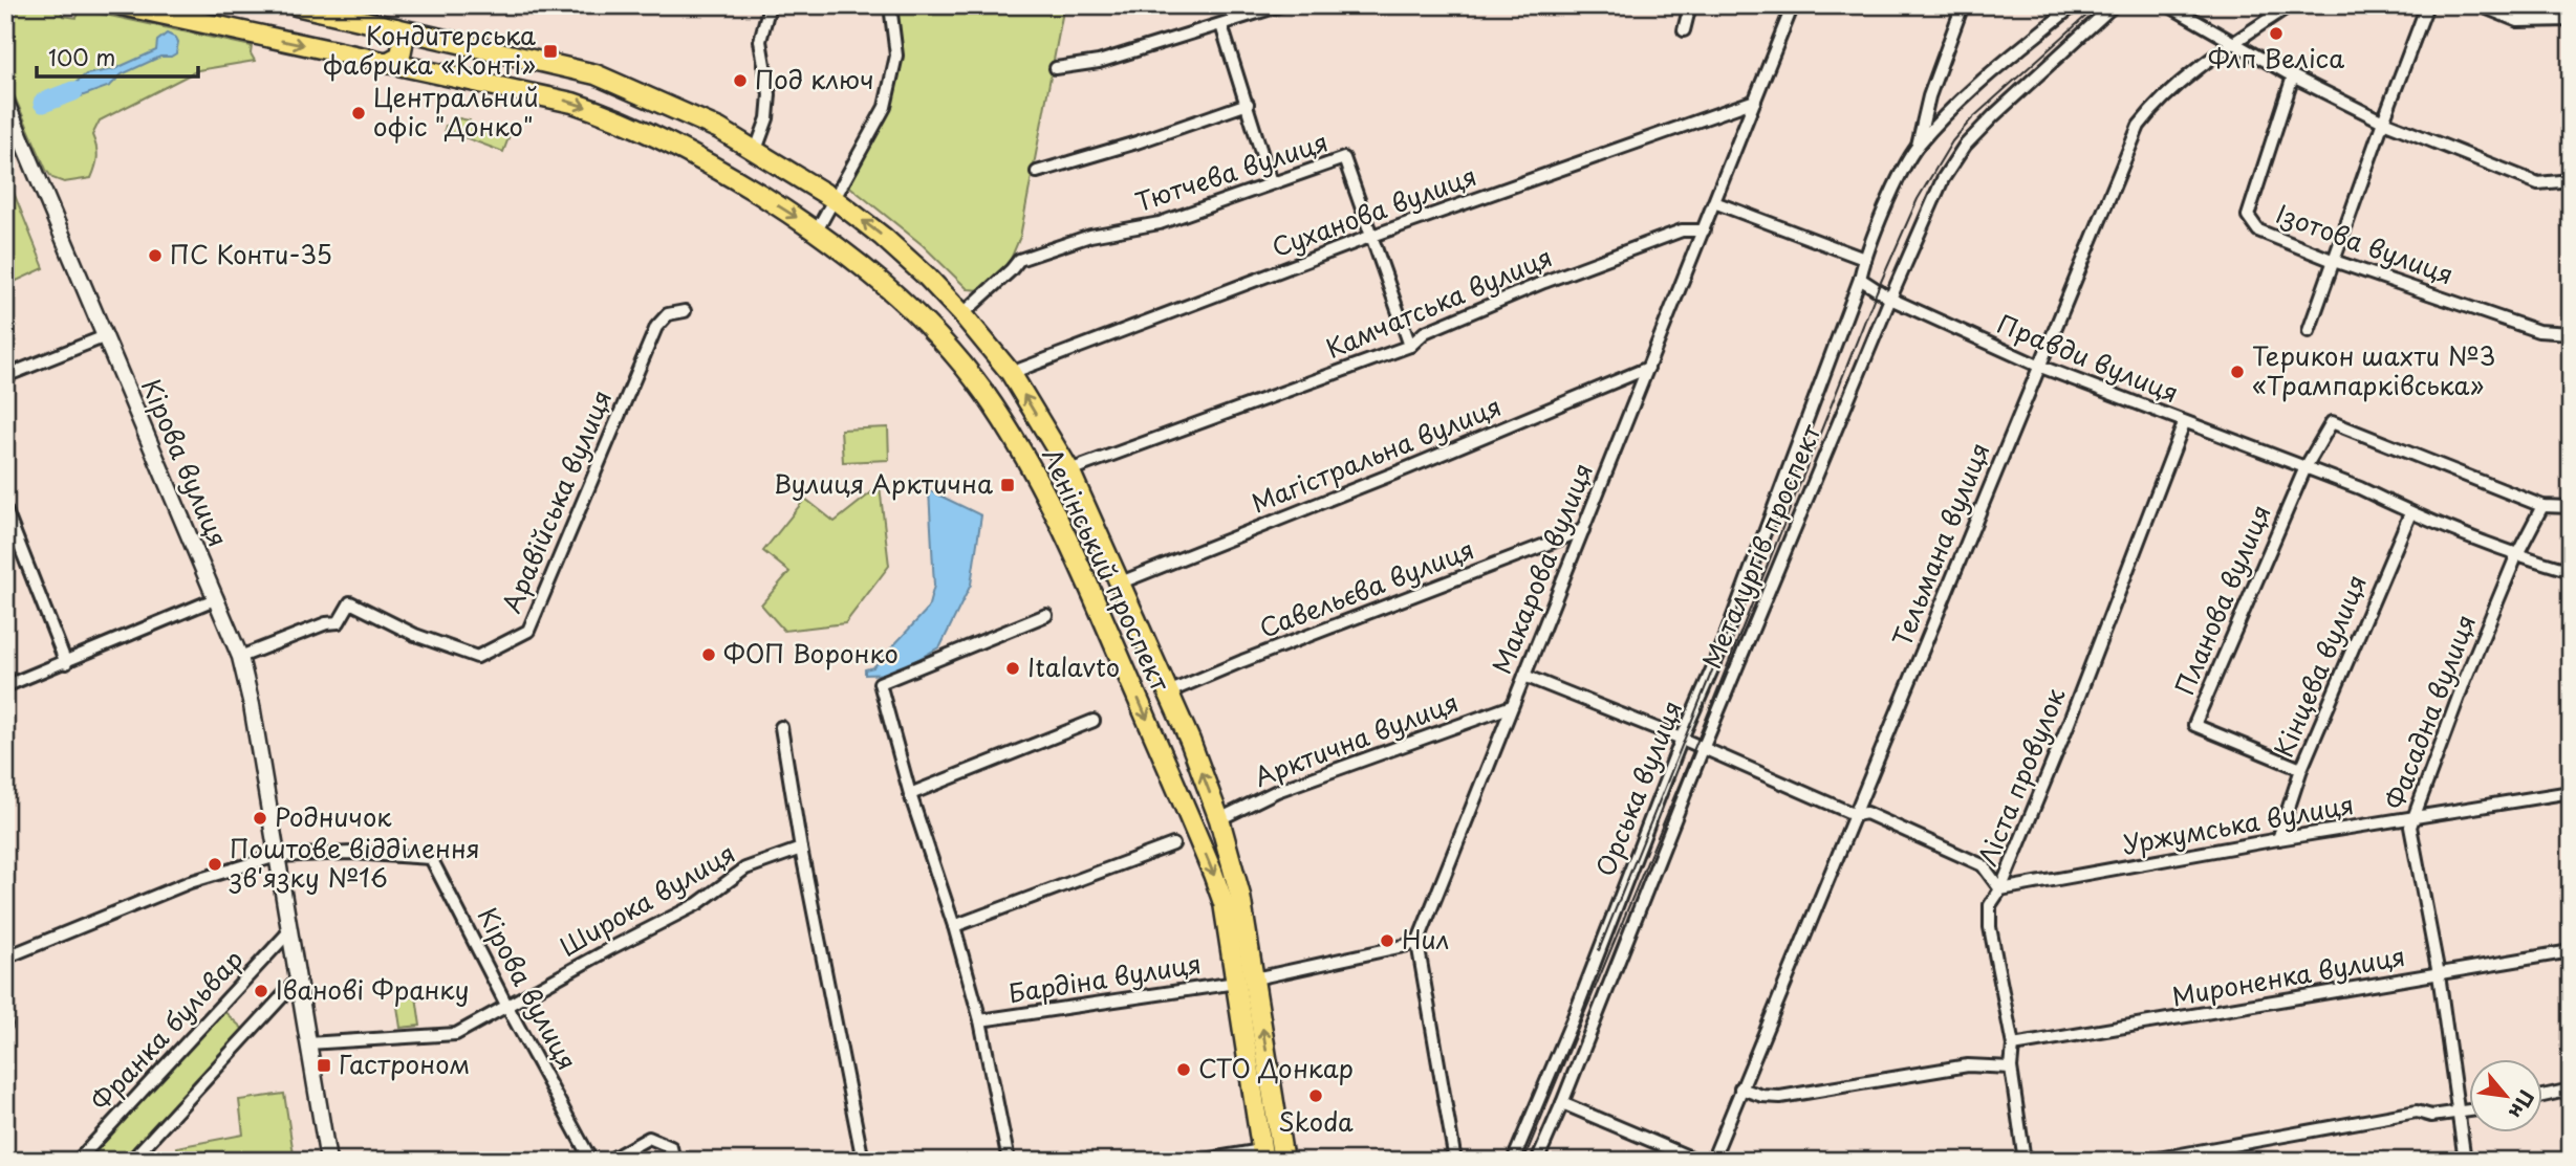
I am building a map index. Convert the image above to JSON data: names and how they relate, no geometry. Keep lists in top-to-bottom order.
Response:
{
  "streets": {
    "main road": ["Ленінський проспект"],
    "street": [
      "Тютчева вулиця",
      "Суханова вулиця",
      "Ізотова вулиця",
      "Камчатська вулиця",
      "Правди вулиця",
      "Магістральна вулиця",
      "Кірова вулиця",
      "Аравійська вулиця",
      "Тельмана вулиця",
      "Металургів проспект",
      "Макарова вулиця",
      "Савельєва вулиця",
      "Планова вулиця",
      "Кінцева вулиця",
      "Фасадна вулиця",
      "Арктична вулиця",
      "Ліста провулок",
      "Орська вулиця",
      "Уржумська вулиця",
      "Широка вулиця",
      "Мироненка вулиця",
      "Бардіна вулиця",
      "Франка бульвар"
    ]
  },
  "crossings": [
    ["Тютчева вулиця", "Суханова вулиця"],
    ["Тютчева вулиця", "Камчатська вулиця"],
    ["Тютчева вулиця", "Ленінський проспект"],
    ["Суханова вулиця", "Макарова вулиця"],
    ["Суханова вулиця", "Ленінський проспект"],
    ["Камчатська вулиця", "Макарова вулиця"],
    ["Камчатська вулиця", "Ленінський проспект"],
    ["Правди вулиця", "Тельмана вулиця"],
    ["Правди вулиця", "Металургів проспект"],
    ["Правди вулиця", "Планова вулиця"],
    ["Правди вулиця", "Кінцева вулиця"],
    ["Правди вулиця", "Фасадна вулиця"],
    ["Правди вулиця", "Ліста провулок"],
    ["Правди вулиця", "Орська вулиця"],
    ["Магістральна вулиця", "Макарова вулиця"],
    ["Магістральна вулиця", "Ленінський проспект"],
    ["Кірова вулиця", "Аравійська вулиця"],
    ["Кірова вулиця", "Широка вулиця"],
    ["Кірова вулиця", "Франка бульвар"],
    ["Макарова вулиця", "Савельєва вулиця"],
    ["Макарова вулиця", "Арктична вулиця"],
    ["Макарова вулиця", "Бардіна вулиця"],
    ["Ленінський проспект", "Савельєва вулиця"],
    ["Ленінський проспект", "Арктична вулиця"],
    ["Ленінський проспект", "Бардіна вулиця"],
    ["Планова вулиця", "Кінцева вулиця"],
    ["Кінцева вулиця", "Уржумська вулиця"],
    ["Фасадна вулиця", "Уржумська вулиця"],
    ["Фасадна вулиця", "Мироненка вулиця"],
    ["Ліста провулок", "Уржумська вулиця"],
    ["Ліста провулок", "Мироненка вулиця"]
  ],
  "places": {
    "other": [
      "Флп Веліса",
      "Под ключ",
      "Центральний офіс \"Донко\"",
      "ПС Конти-35",
      "Терикон шахти №3 «Трампарківська»",
      "ФОП Воронко",
      "Italavto",
      "Родничок",
      "Поштове відділення зв'язку №16",
      "Нил",
      "Іванові Франку",
      "СТО Донкар",
      "Skoda"
    ],
    "transit": ["Кондитерська фабрика «Конті»", "Вулиця Арктична", "Гастроном"]
  },
  "scale_bar": "100 m",
  "north": "bottom right"
}
